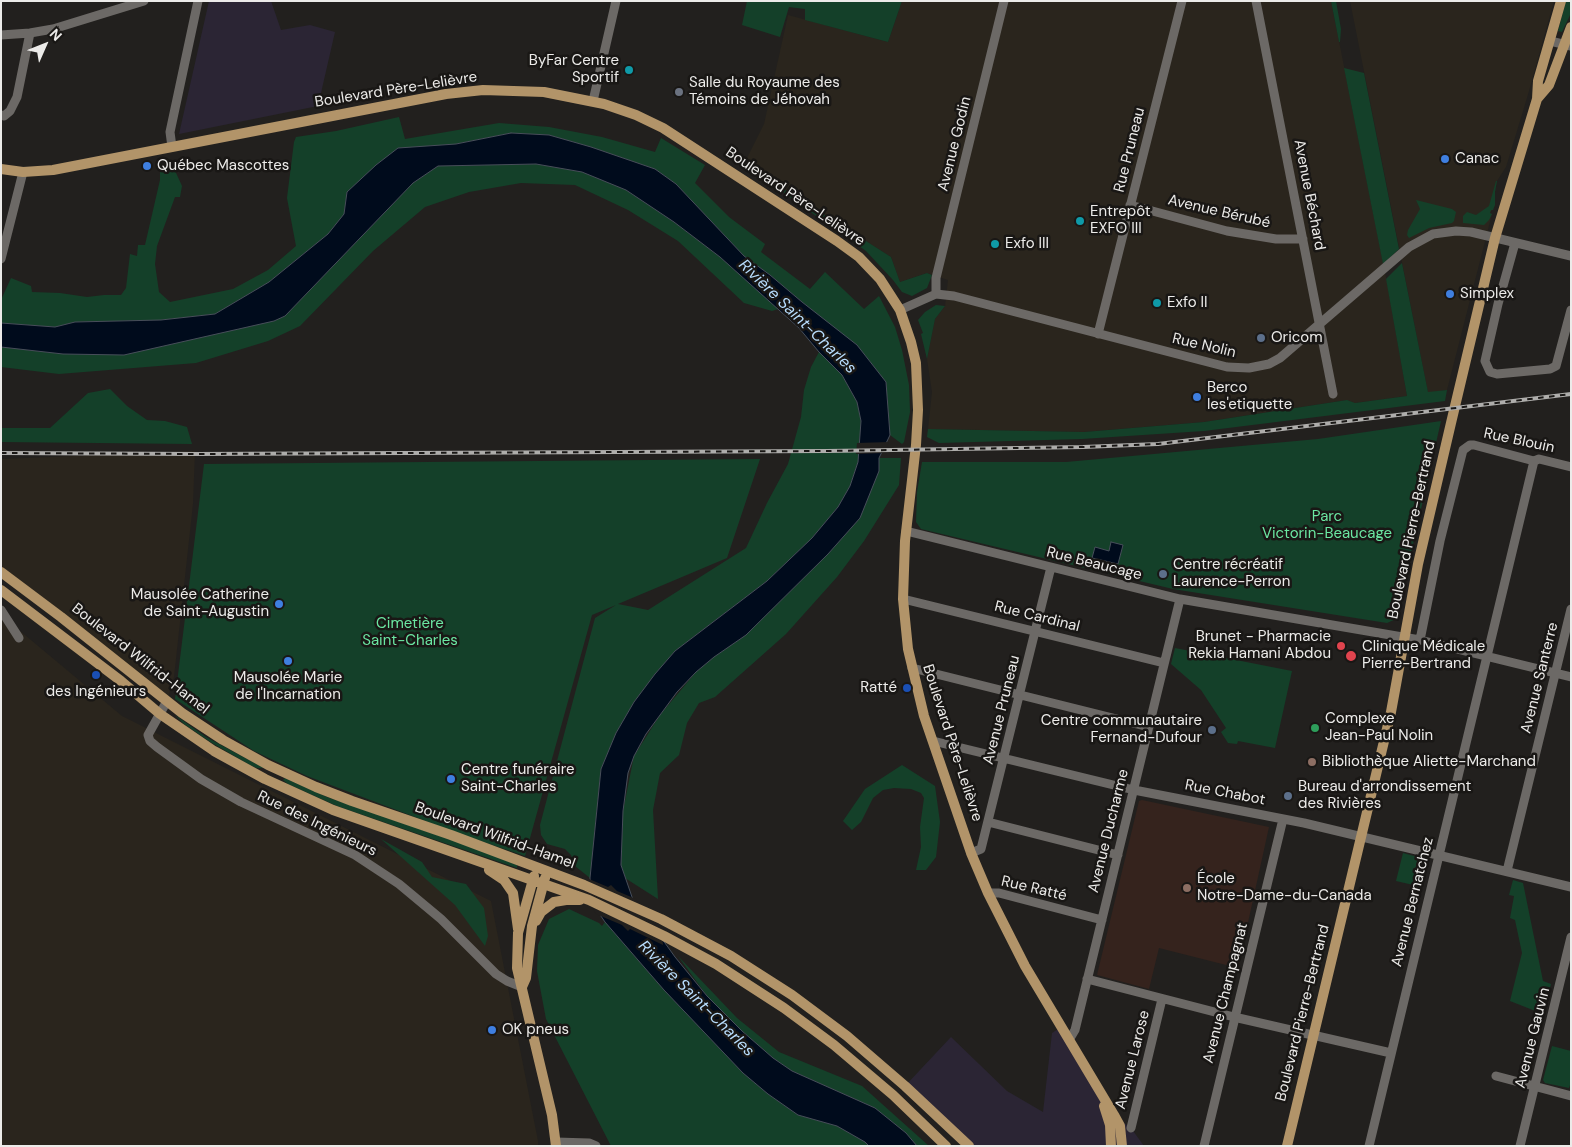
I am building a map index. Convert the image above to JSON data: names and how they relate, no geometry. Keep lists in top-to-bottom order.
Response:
{
  "streets": {
    "main road": ["Boulevard Père-Lelièvre", "Boulevard Pierre-Bertrand", "Boulevard Wilfrid-Hamel"],
    "street": [
      "Avenue Godin",
      "Rue Pruneau",
      "Avenue Béchard",
      "Avenue Bérubé",
      "Rue Nolin",
      "Rue Blouin",
      "Rue Beaucage",
      "Rue Cardinal",
      "Avenue Santerre",
      "Avenue Pruneau",
      "Rue Chabot",
      "Rue des Ingénieurs",
      "Avenue Ducharme",
      "Rue Ratté",
      "Avenue Bernatchez",
      "Avenue Champagnat",
      "Avenue Gauvin",
      "Avenue Larose"
    ]
  },
  "crossings": [
    ["Boulevard Père-Lelièvre", "Rue Beaucage"],
    ["Boulevard Père-Lelièvre", "Rue Cardinal"],
    ["Boulevard Père-Lelièvre", "Avenue Pruneau"],
    ["Boulevard Père-Lelièvre", "Rue Chabot"],
    ["Boulevard Père-Lelièvre", "Avenue Ducharme"],
    ["Boulevard Père-Lelièvre", "Rue Ratté"],
    ["Avenue Godin", "Rue Nolin"],
    ["Rue Pruneau", "Avenue Bérubé"],
    ["Rue Pruneau", "Rue Nolin"],
    ["Avenue Béchard", "Avenue Bérubé"],
    ["Avenue Béchard", "Rue Nolin"],
    ["Rue Nolin", "Boulevard Pierre-Bertrand"],
    ["Rue Blouin", "Boulevard Pierre-Bertrand"],
    ["Rue Blouin", "Avenue Bernatchez"],
    ["Boulevard Pierre-Bertrand", "Rue Beaucage"],
    ["Boulevard Pierre-Bertrand", "Rue Chabot"],
    ["Rue Beaucage", "Avenue Santerre"],
    ["Rue Beaucage", "Avenue Pruneau"],
    ["Rue Beaucage", "Avenue Ducharme"],
    ["Rue Beaucage", "Avenue Bernatchez"],
    ["Rue Cardinal", "Avenue Pruneau"],
    ["Rue Cardinal", "Avenue Ducharme"],
    ["Boulevard Wilfrid-Hamel", "Rue des Ingénieurs"],
    ["Avenue Santerre", "Rue Chabot"],
    ["Avenue Pruneau", "Rue Chabot"],
    ["Rue Chabot", "Avenue Ducharme"],
    ["Rue Chabot", "Avenue Bernatchez"],
    ["Rue Chabot", "Avenue Champagnat"],
    ["Avenue Ducharme", "Rue Ratté"]
  ],
  "water": ["Rivière Saint-Charles"],
  "parks": ["Parc Victorin-Beaucage", "Cimetière Saint-Charles"],
  "places": [
    "ByFar Centre Sportif",
    "Salle du Royaume des Témoins de Jéhovah",
    "Canac",
    "Québec Mascottes",
    "Entrepôt EXFO III",
    "Exfo III",
    "Simplex",
    "Exfo II",
    "Oricom",
    "Berco les'etiquette",
    "Centre récréatif Laurence-Perron",
    "Mausolée Catherine de Saint-Augustin",
    "Brunet - Pharmacie Rekia Hamani Abdou",
    "Clinique Médicale Pierre-Bertrand",
    "Mausolée Marie de l'Incarnation",
    "des Ingénieurs",
    "Ratté",
    "Complexe Jean-Paul Nolin",
    "Centre communautaire Fernand-Dufour",
    "Bibliothèque Aliette-Marchand",
    "Centre funéraire Saint-Charles",
    "Bureau d'arrondissement des Rivières",
    "École Notre-Dame-du-Canada",
    "OK pneus"
  ],
  "north": "top right"
}
